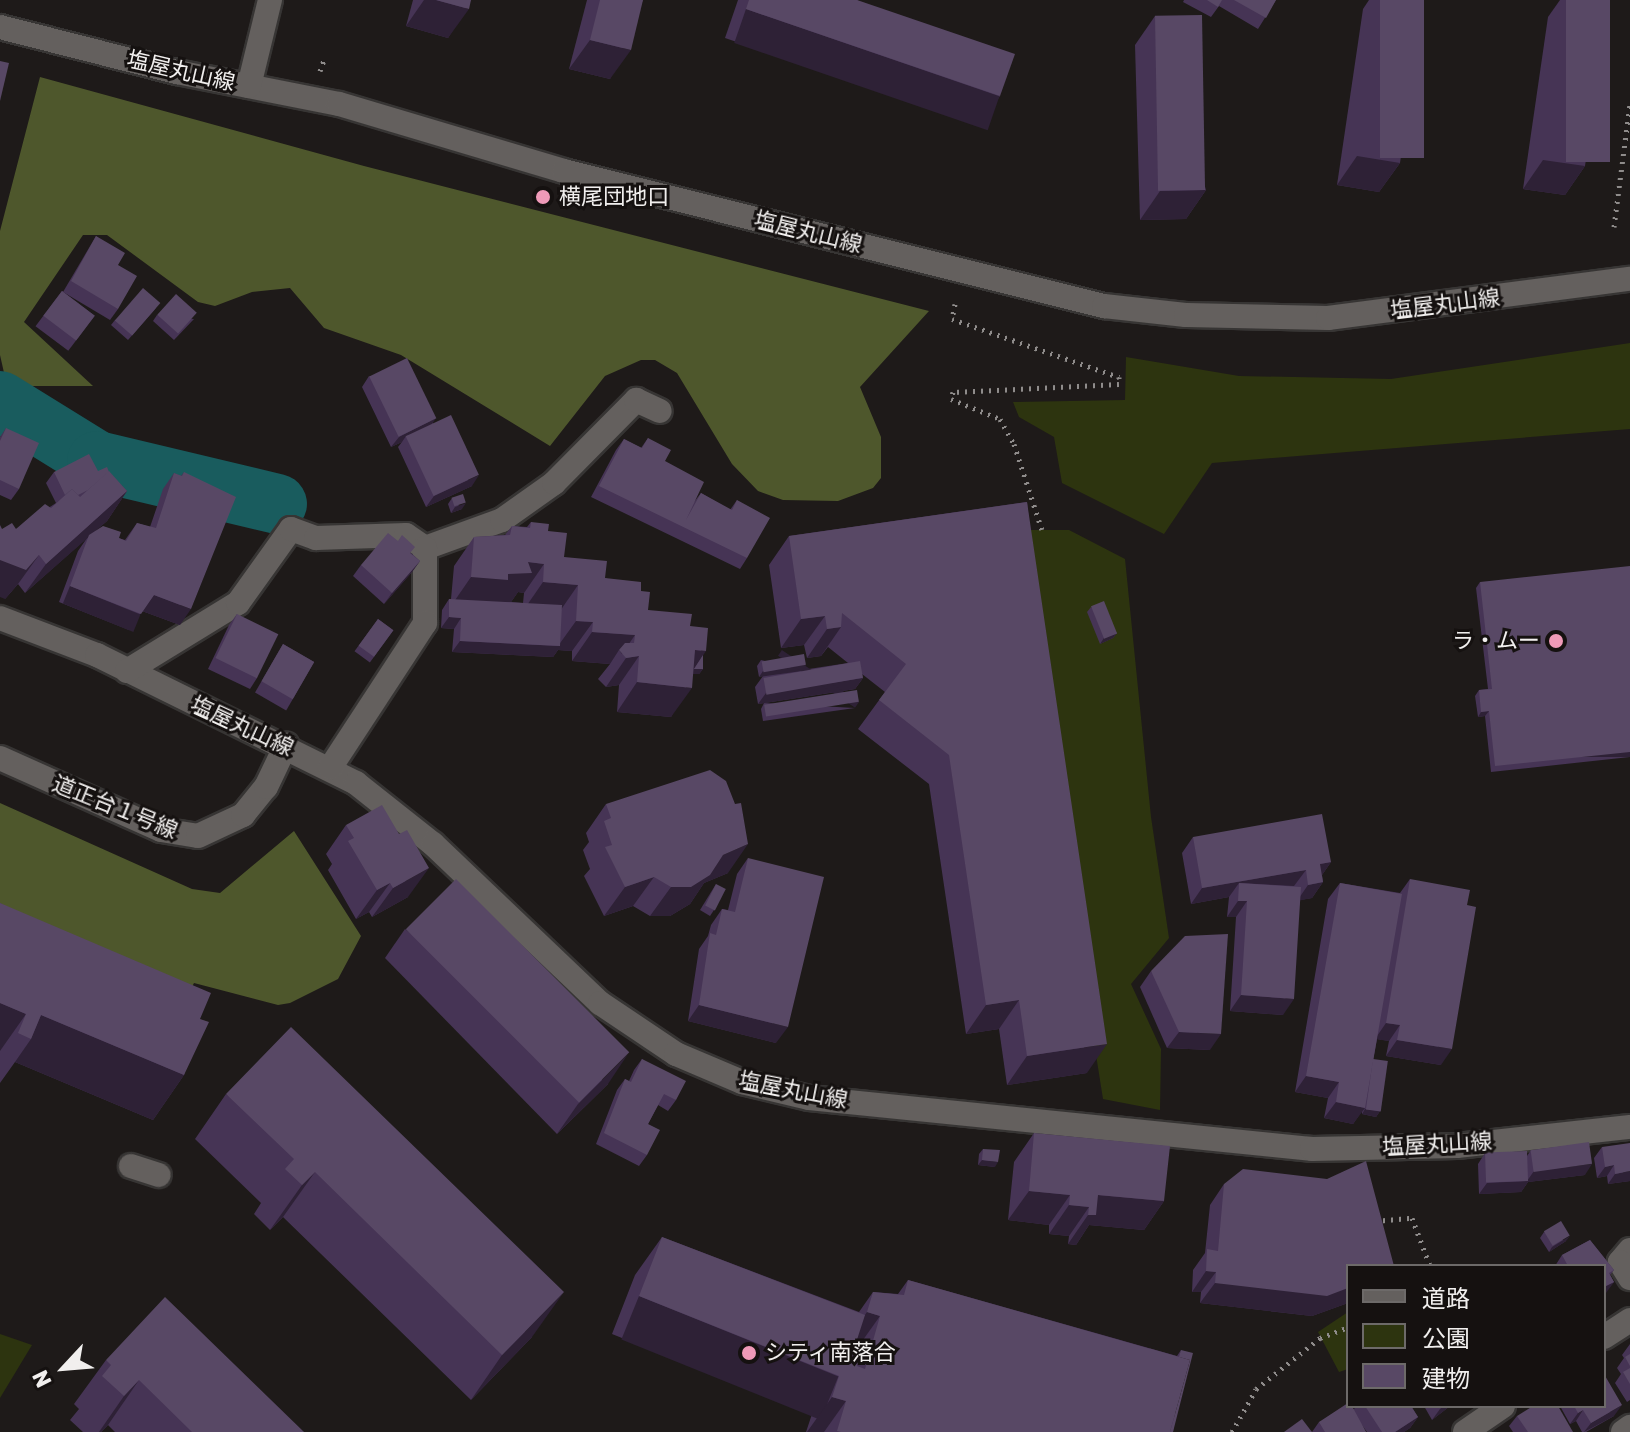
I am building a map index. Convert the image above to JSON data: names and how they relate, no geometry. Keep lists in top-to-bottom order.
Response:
{
  "streets": {
    "street": ["塩屋丸山線", "道正台１号線"]
  },
  "crossings": [
    ["塩屋丸山線", "道正台１号線"]
  ],
  "places": ["横尾団地口", "ラ・ムー", "シティ南落合"],
  "legend": ["道路", "公園", "建物"],
  "north": "bottom left"
}
